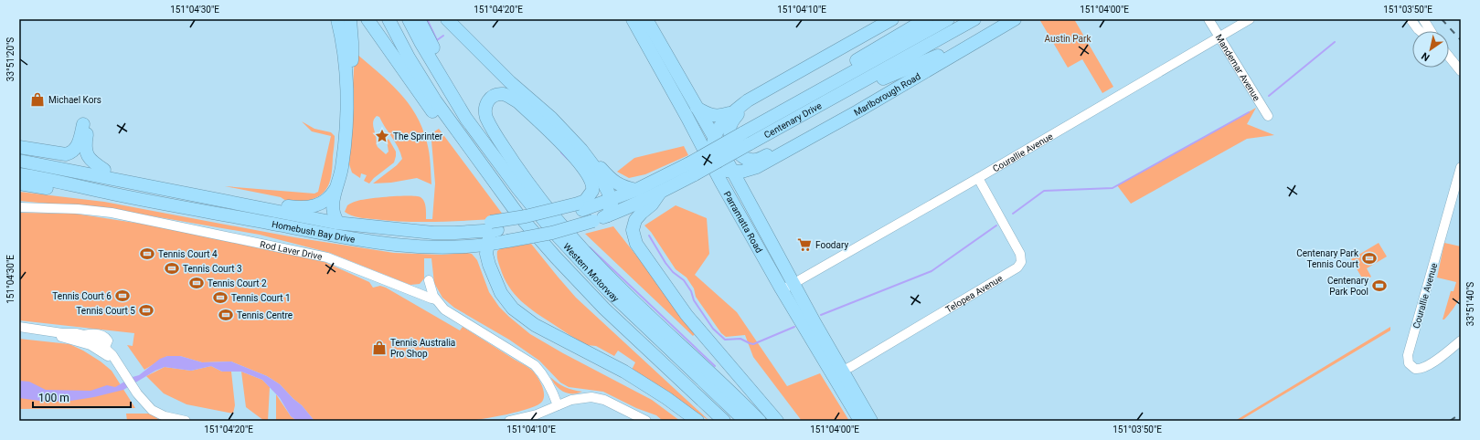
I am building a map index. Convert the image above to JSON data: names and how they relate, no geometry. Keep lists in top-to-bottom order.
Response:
{
  "streets": {
    "highway": [
      "Marlborough Road",
      "Centenary Drive",
      "Parramatta Road",
      "Homebush Bay Drive",
      "Western Motorway"
    ],
    "street": [
      "Mandemar Avenue",
      "Courallie Avenue",
      "Rod Laver Drive",
      "Telopea Avenue"
    ]
  },
  "crossings": [
    ["Mandemar Avenue", "Courallie Avenue"],
    ["Marlborough Road", "Parramatta Road"],
    ["Centenary Drive", "Homebush Bay Drive"],
    ["Courallie Avenue", "Parramatta Road"],
    ["Courallie Avenue", "Telopea Avenue"],
    ["Parramatta Road", "Telopea Avenue"]
  ],
  "parks": ["Austin Park"],
  "places": {
    "shop": ["Michael Kors", "Tennis Australia Pro Shop"],
    "place": ["The Sprinter"],
    "supermarket": ["Foodary"],
    "sports": [
      "Tennis Court 4",
      "Centenary Park Tennis Court",
      "Tennis Court 3",
      "Tennis Court 2",
      "Centenary Park Pool",
      "Tennis Court 6",
      "Tennis Court 1",
      "Tennis Court 5",
      "Tennis Centre"
    ]
  },
  "scale_bar": "100 m",
  "north": "bottom left",
  "coordinates": [
    "151°04'30\"E",
    "151°04'20\"E",
    "151°04'10\"E",
    "151°04'00\"E",
    "151°03'50\"E",
    "33°51'20\"S",
    "33°51'40\"S"
  ]
}
